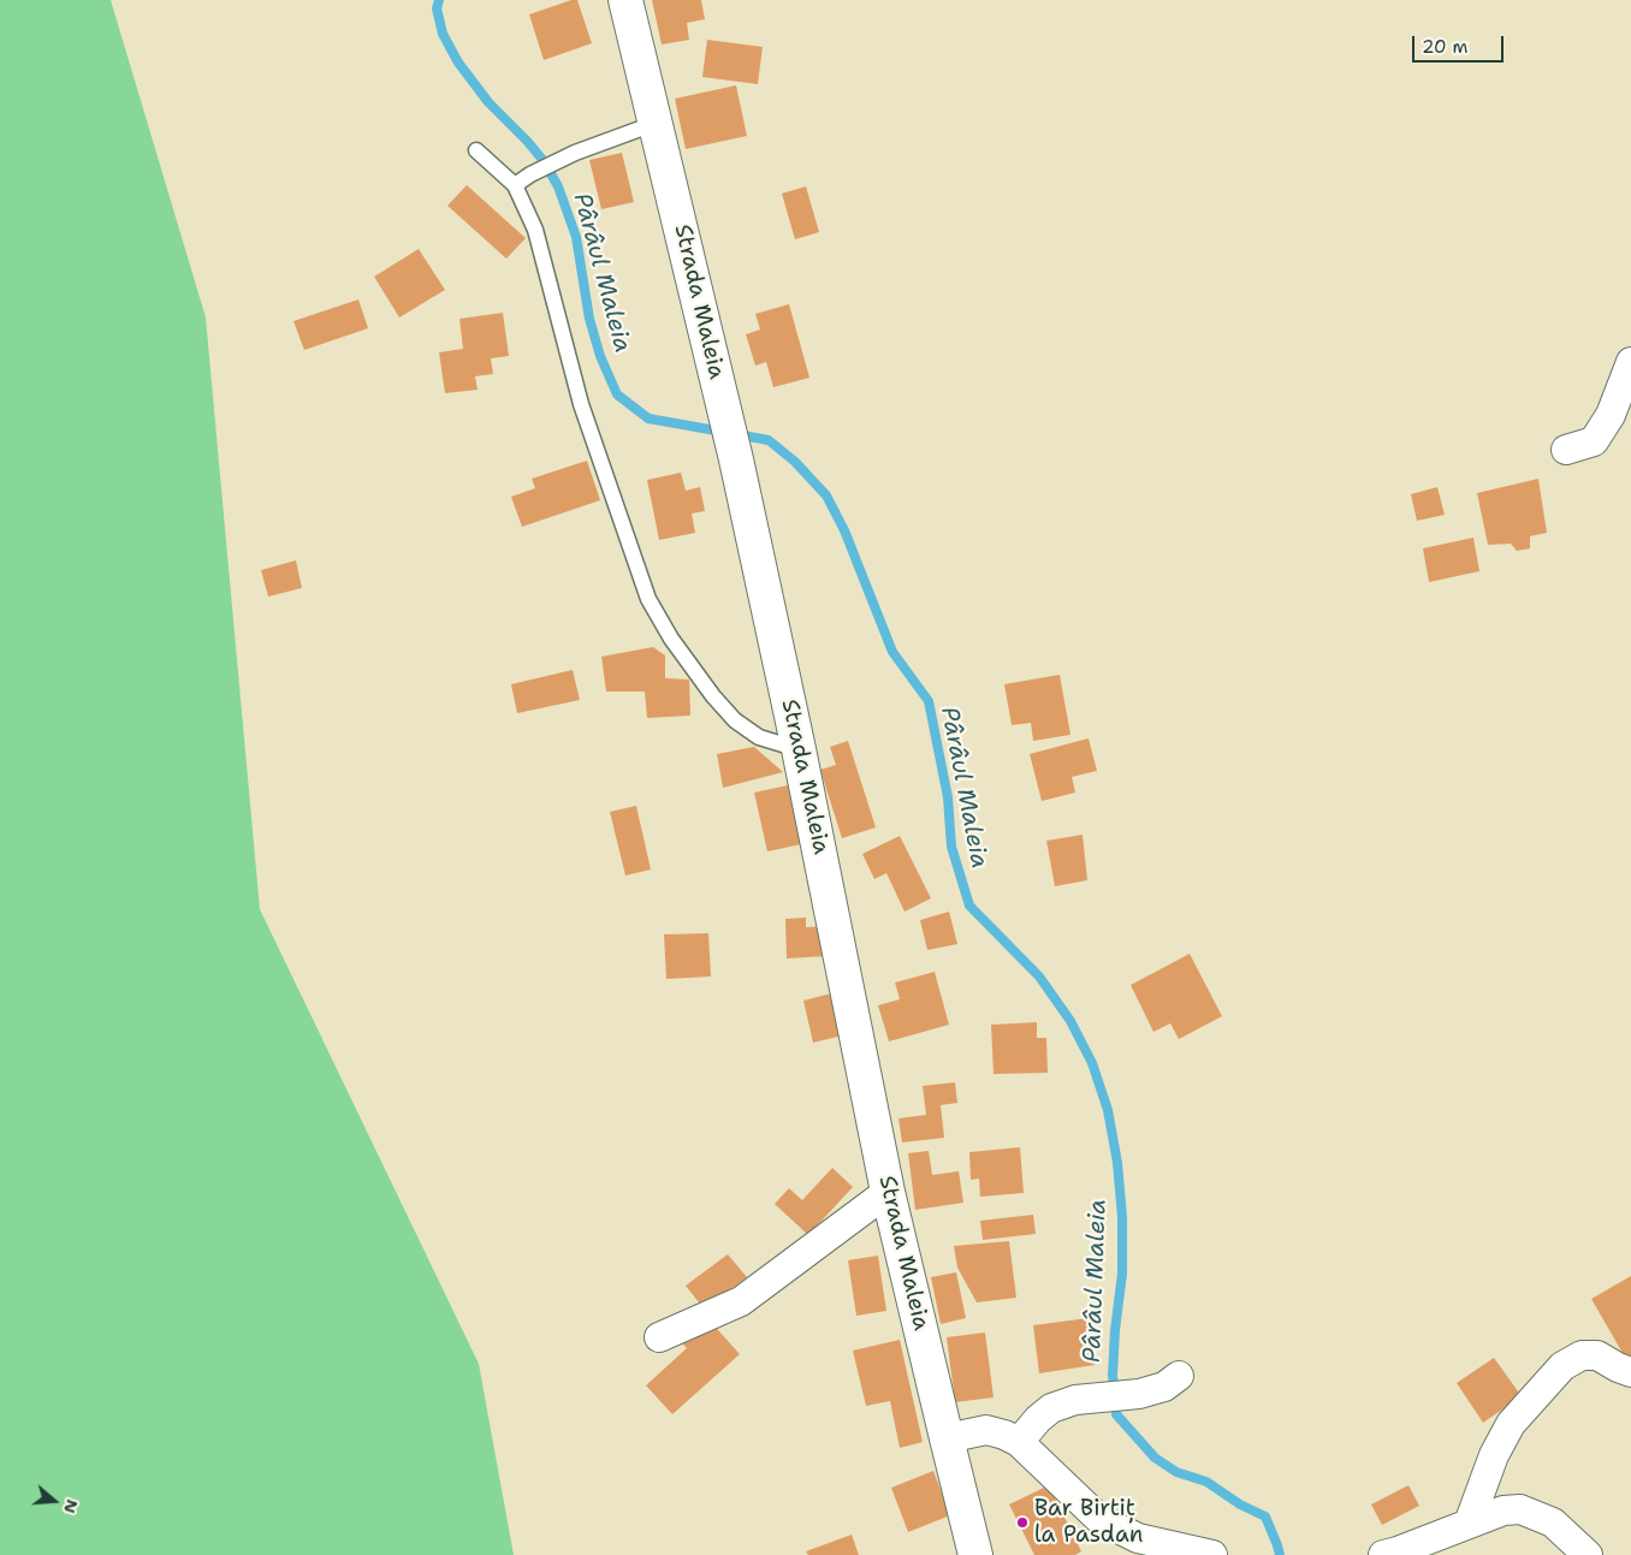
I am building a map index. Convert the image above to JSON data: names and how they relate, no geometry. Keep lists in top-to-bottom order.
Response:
{
  "streets": {
    "main road": ["Strada Maleia"]
  },
  "water": ["Pârâul Maleia"],
  "places": ["Bar Birtiț la Pasdan"],
  "scale_bar": "20 m",
  "north": "right"
}
